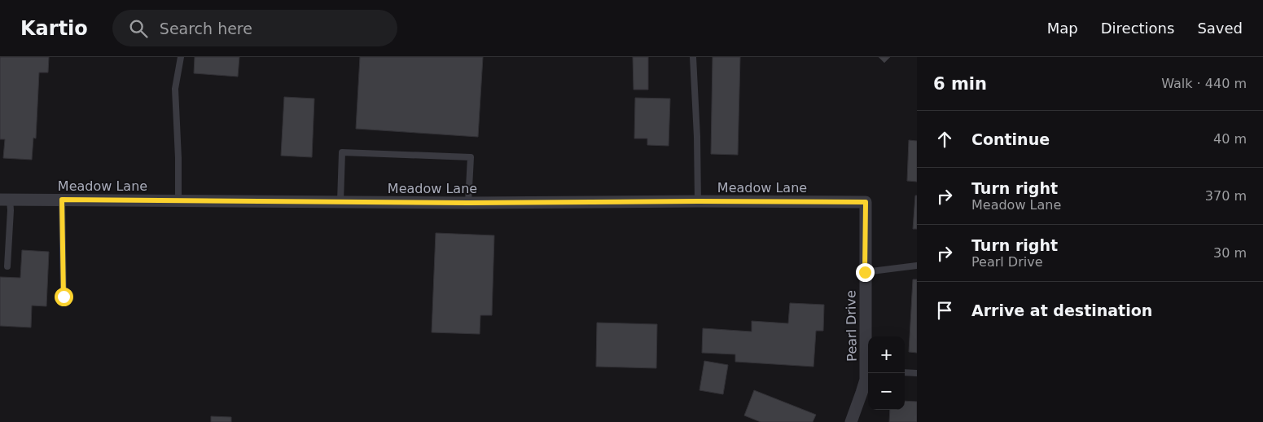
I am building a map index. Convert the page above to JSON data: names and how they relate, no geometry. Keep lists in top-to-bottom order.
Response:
{
  "streets": {
    "street": ["Meadow Lane", "Pearl Drive"]
  },
  "crossings": [
    ["Meadow Lane", "Pearl Drive"]
  ],
  "page": {
    "header": "Kartio",
    "search": "Search here",
    "nav": ["Map", "Directions", "Saved"],
    "heading": ["6 min", "Walk · 440 m"],
    "list": [
      ["Continue", "40 m"],
      ["Turn right", "Meadow Lane", "370 m"],
      ["Turn right", "Pearl Drive", "30 m"],
      "Arrive at destination"
    ],
    "map_buttons": ["+", "−"]
  }
}
